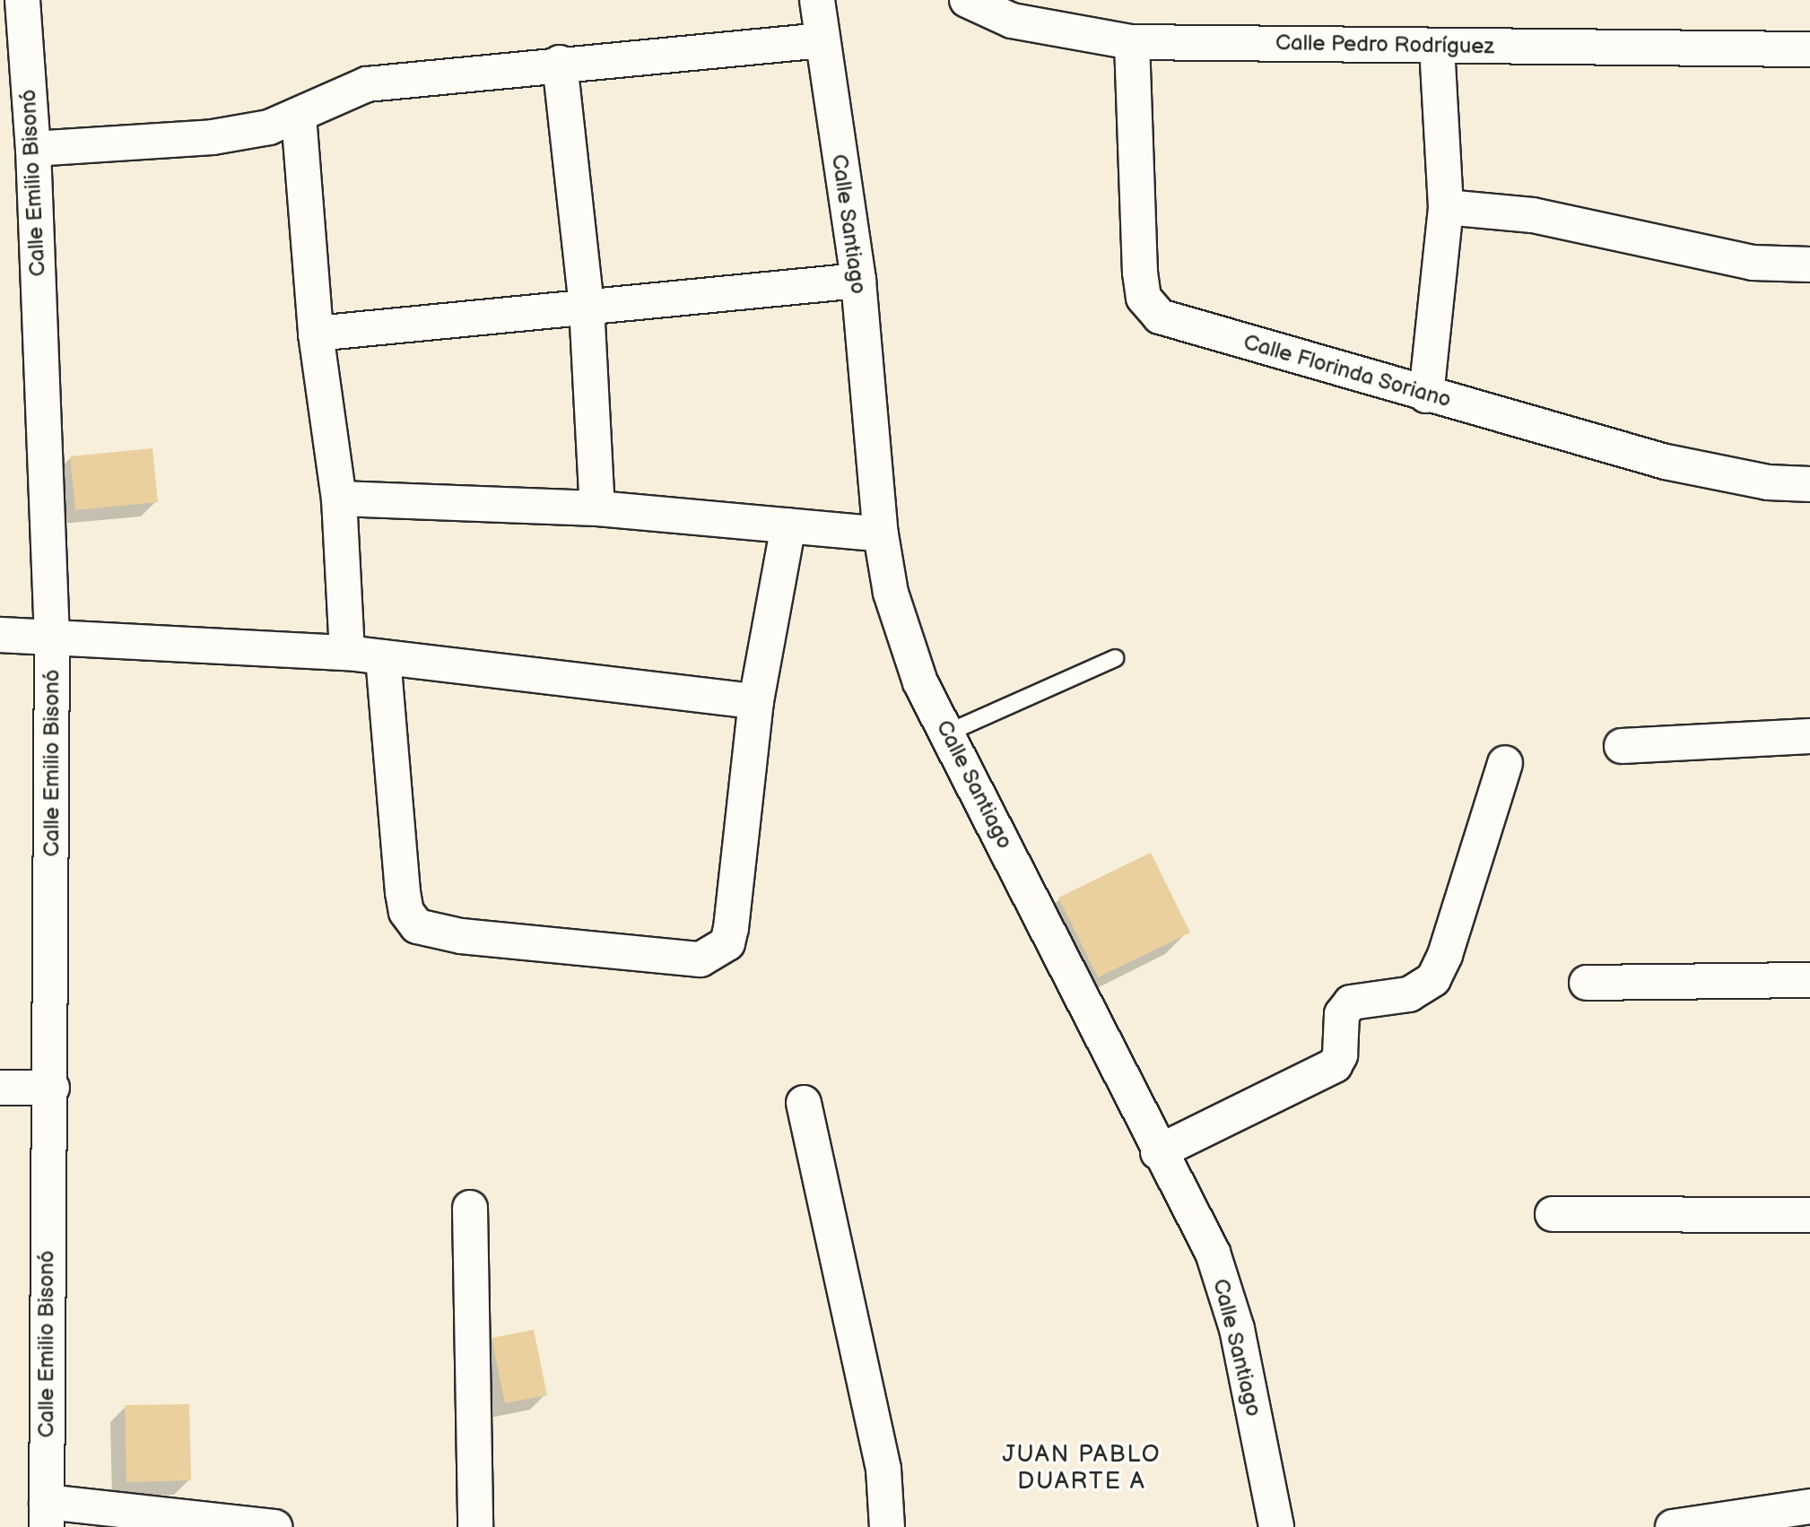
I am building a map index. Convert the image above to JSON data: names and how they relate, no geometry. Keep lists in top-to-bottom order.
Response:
{
  "streets": {
    "street": [
      "Calle Pedro Rodríguez",
      "Calle Emilio Bisonó",
      "Calle Santiago",
      "Calle Florinda Soriano"
    ]
  },
  "crossings": [
    ["Calle Pedro Rodríguez", "Calle Florinda Soriano"]
  ],
  "districts": ["JUAN PABLO DUARTE A"]
}
